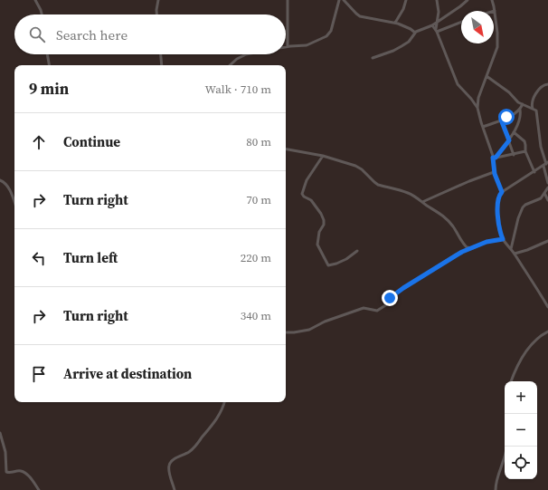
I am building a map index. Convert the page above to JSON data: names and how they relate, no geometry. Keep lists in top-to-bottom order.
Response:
{
  "north": "bottom right",
  "page": {
    "search": "Search here",
    "heading": ["9 min", "Walk · 710 m"],
    "list": [
      ["Continue", "80 m"],
      ["Turn right", "70 m"],
      ["Turn left", "220 m"],
      ["Turn right", "340 m"],
      "Arrive at destination"
    ],
    "map_buttons": ["+", "−"]
  }
}
